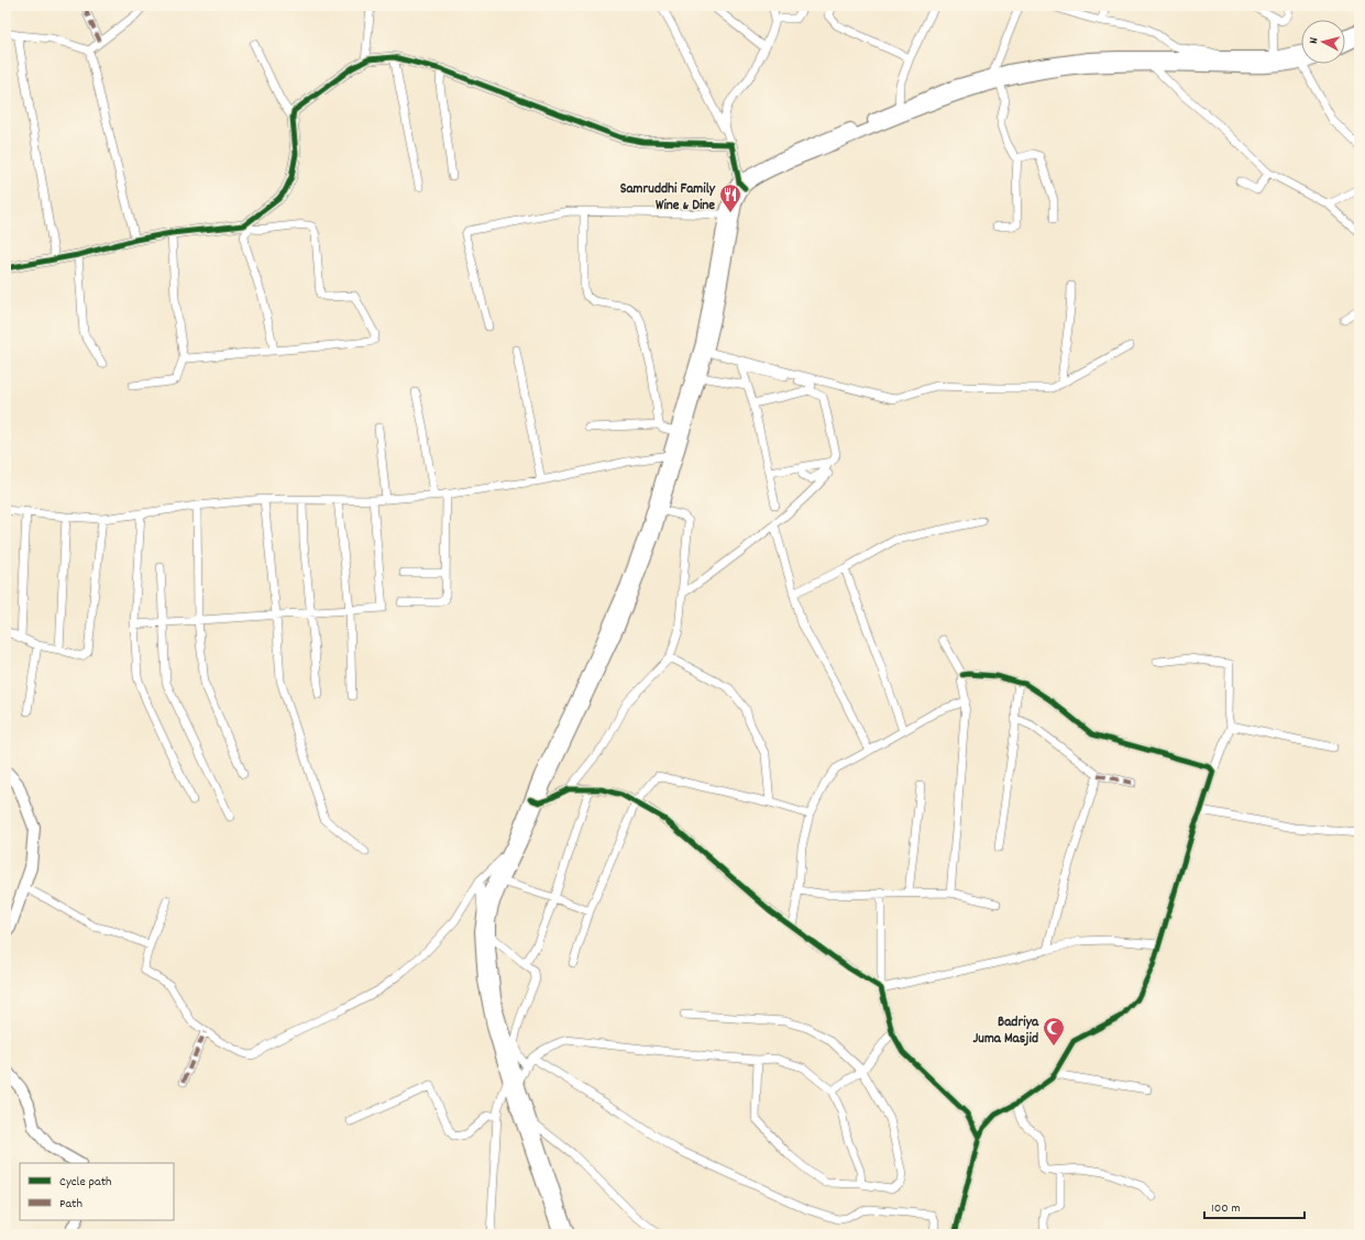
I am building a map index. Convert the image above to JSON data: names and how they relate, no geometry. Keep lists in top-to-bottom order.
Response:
{
  "places": {
    "restaurant": ["Samruddhi Family Wine & Dine"],
    "mosque": ["Badriya Juma Masjid"]
  },
  "legend": ["Cycle path", "Path"],
  "scale_bar": "100 m",
  "north": "left"
}
